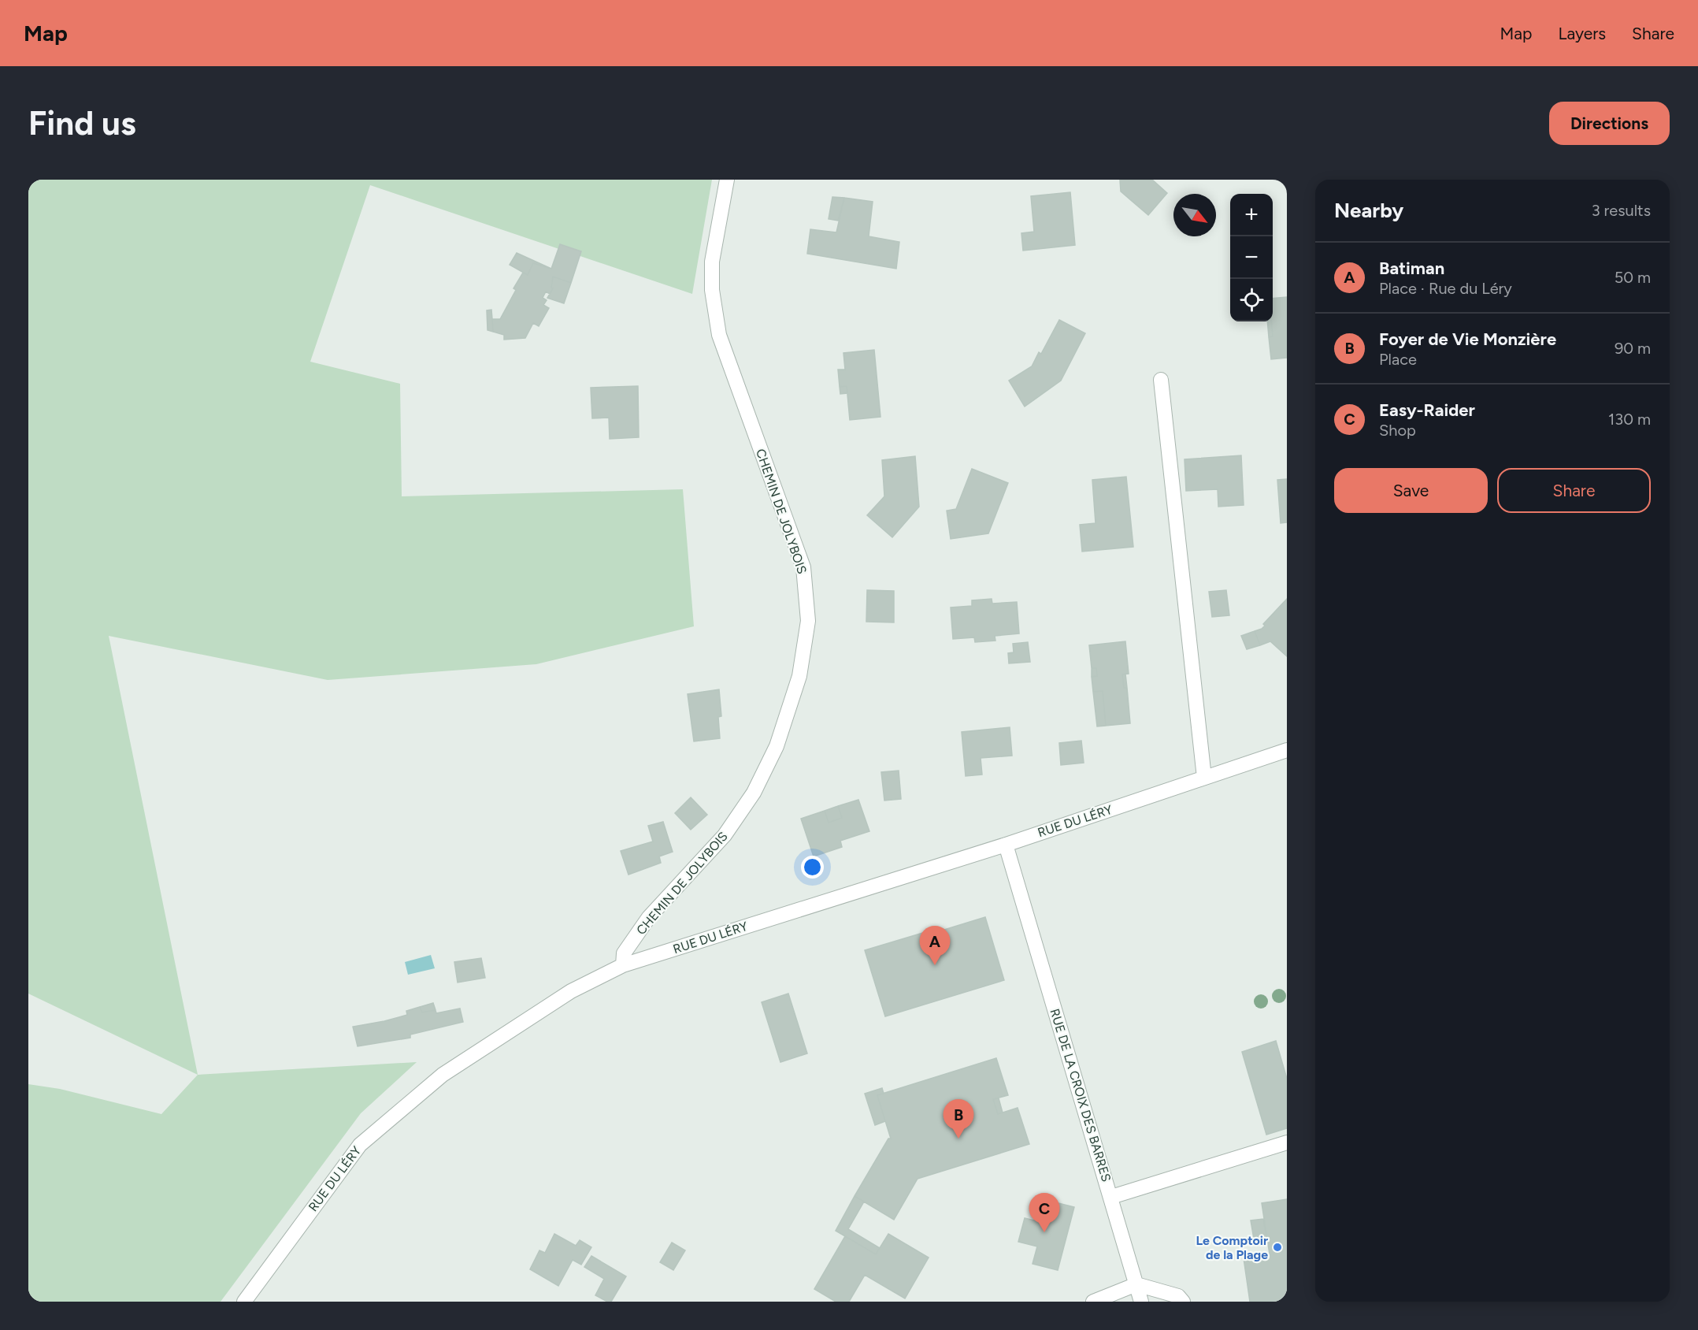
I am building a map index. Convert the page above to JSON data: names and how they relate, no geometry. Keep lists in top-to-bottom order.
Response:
{
  "streets": {
    "street": ["CHEMIN DE JOLYBOIS", "RUE DU LÉRY", "RUE DE LA CROIX DES BARRES"]
  },
  "crossings": [
    ["CHEMIN DE JOLYBOIS", "RUE DU LÉRY"],
    ["RUE DU LÉRY", "RUE DE LA CROIX DES BARRES"]
  ],
  "places": ["Le Comptoir de la Plage"],
  "north": "bottom right",
  "page": {
    "header": "Map",
    "nav": ["Map", "Layers", "Share"],
    "buttons": [
      "Directions",
      ["Save", "Share"]
    ],
    "title": "Find us",
    "heading": ["Nearby", "3 results"],
    "map_buttons": ["+", "−"],
    "list": [
      {
        "mark": "A",
        "name": "Batiman",
        "note": "Place · Rue du Léry",
        "value": "50 m"
      },
      {
        "mark": "B",
        "name": "Foyer de Vie Monzière",
        "note": "Place",
        "value": "90 m"
      },
      {
        "mark": "C",
        "name": "Easy-Raider",
        "note": "Shop",
        "value": "130 m"
      }
    ],
    "pins": ["A", "B", "C"]
  }
}
